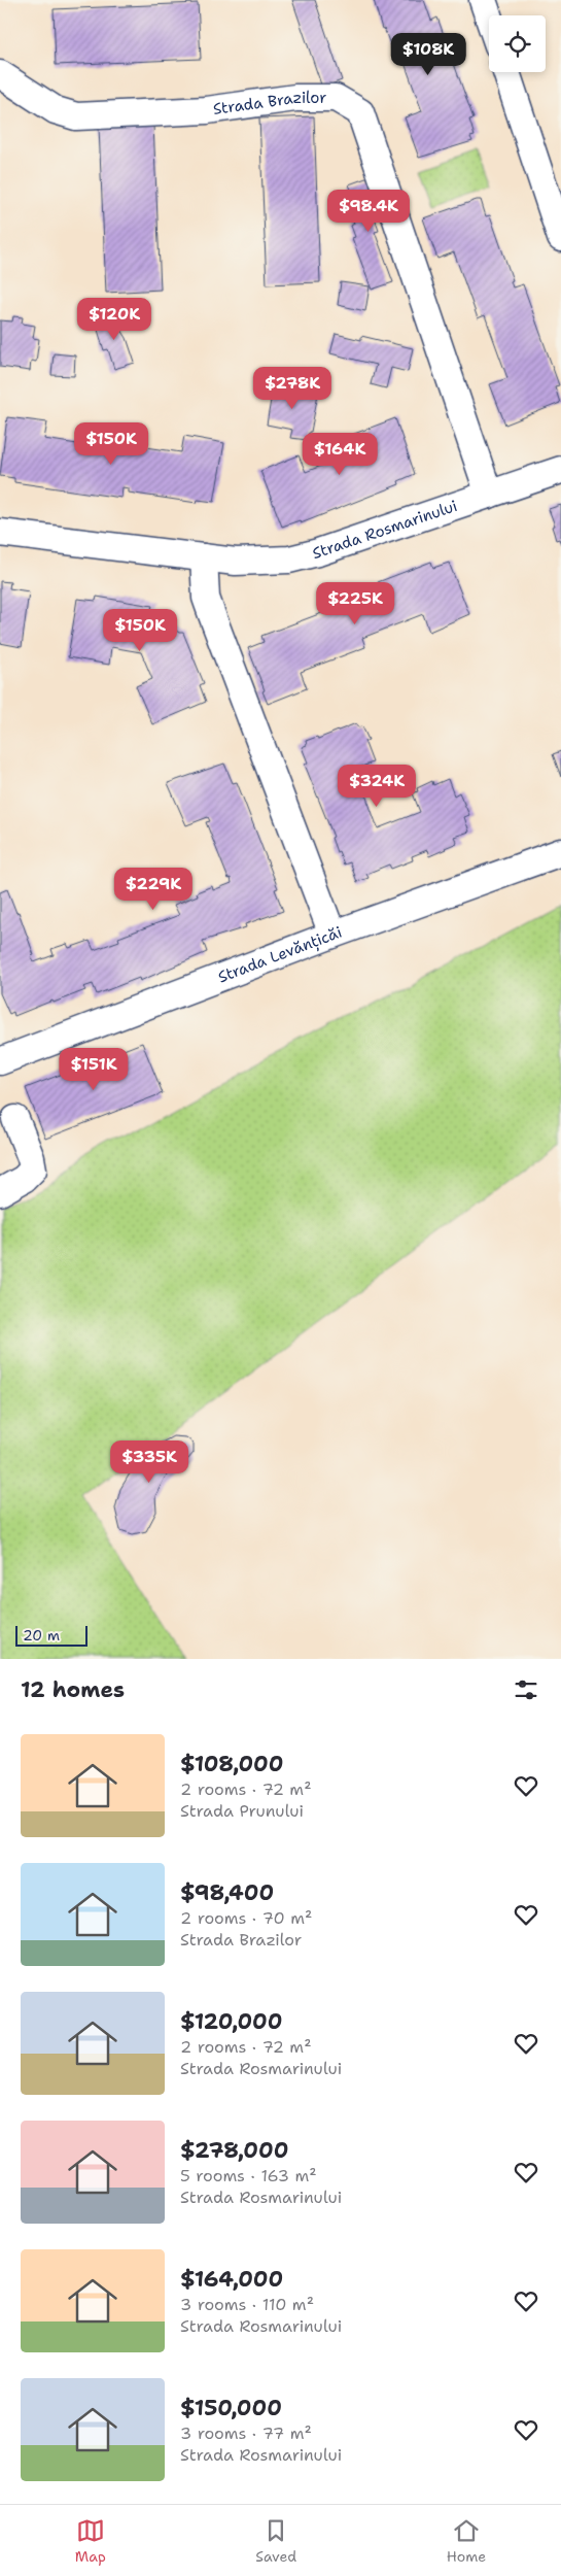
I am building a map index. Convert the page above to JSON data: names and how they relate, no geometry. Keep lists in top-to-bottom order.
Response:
{
  "streets": {
    "street": ["Strada Brazilor", "Strada Rosmarinului", "Strada Levănțicăi"]
  },
  "crossings": [
    ["Strada Brazilor", "Strada Rosmarinului"]
  ],
  "scale_bar": "20 m",
  "page": {
    "price": [
      "$108K",
      "$98.4K",
      "$120K",
      "$278K",
      "$150K",
      "$164K",
      "$225K",
      "$150K",
      "$324K",
      "$229K",
      "$151K",
      "$335K"
    ],
    "scale": "20 m",
    "heading": "12 homes",
    "list": [
      {
        "name": "$108,000",
        "note": "2 rooms · 72 m² · Strada Prunului"
      },
      {
        "name": "$98,400",
        "note": "2 rooms · 70 m² · Strada Brazilor"
      },
      {
        "name": "$120,000",
        "note": "2 rooms · 72 m² · Strada Rosmarinului"
      },
      {
        "name": "$278,000",
        "note": "5 rooms · 163 m² · Strada Rosmarinului"
      },
      {
        "name": "$164,000",
        "note": "3 rooms · 110 m² · Strada Rosmarinului"
      },
      {
        "name": "$150,000",
        "note": "3 rooms · 77 m² · Strada Rosmarinului"
      }
    ],
    "tabs": ["Map", "Saved", "Home"]
  }
}
